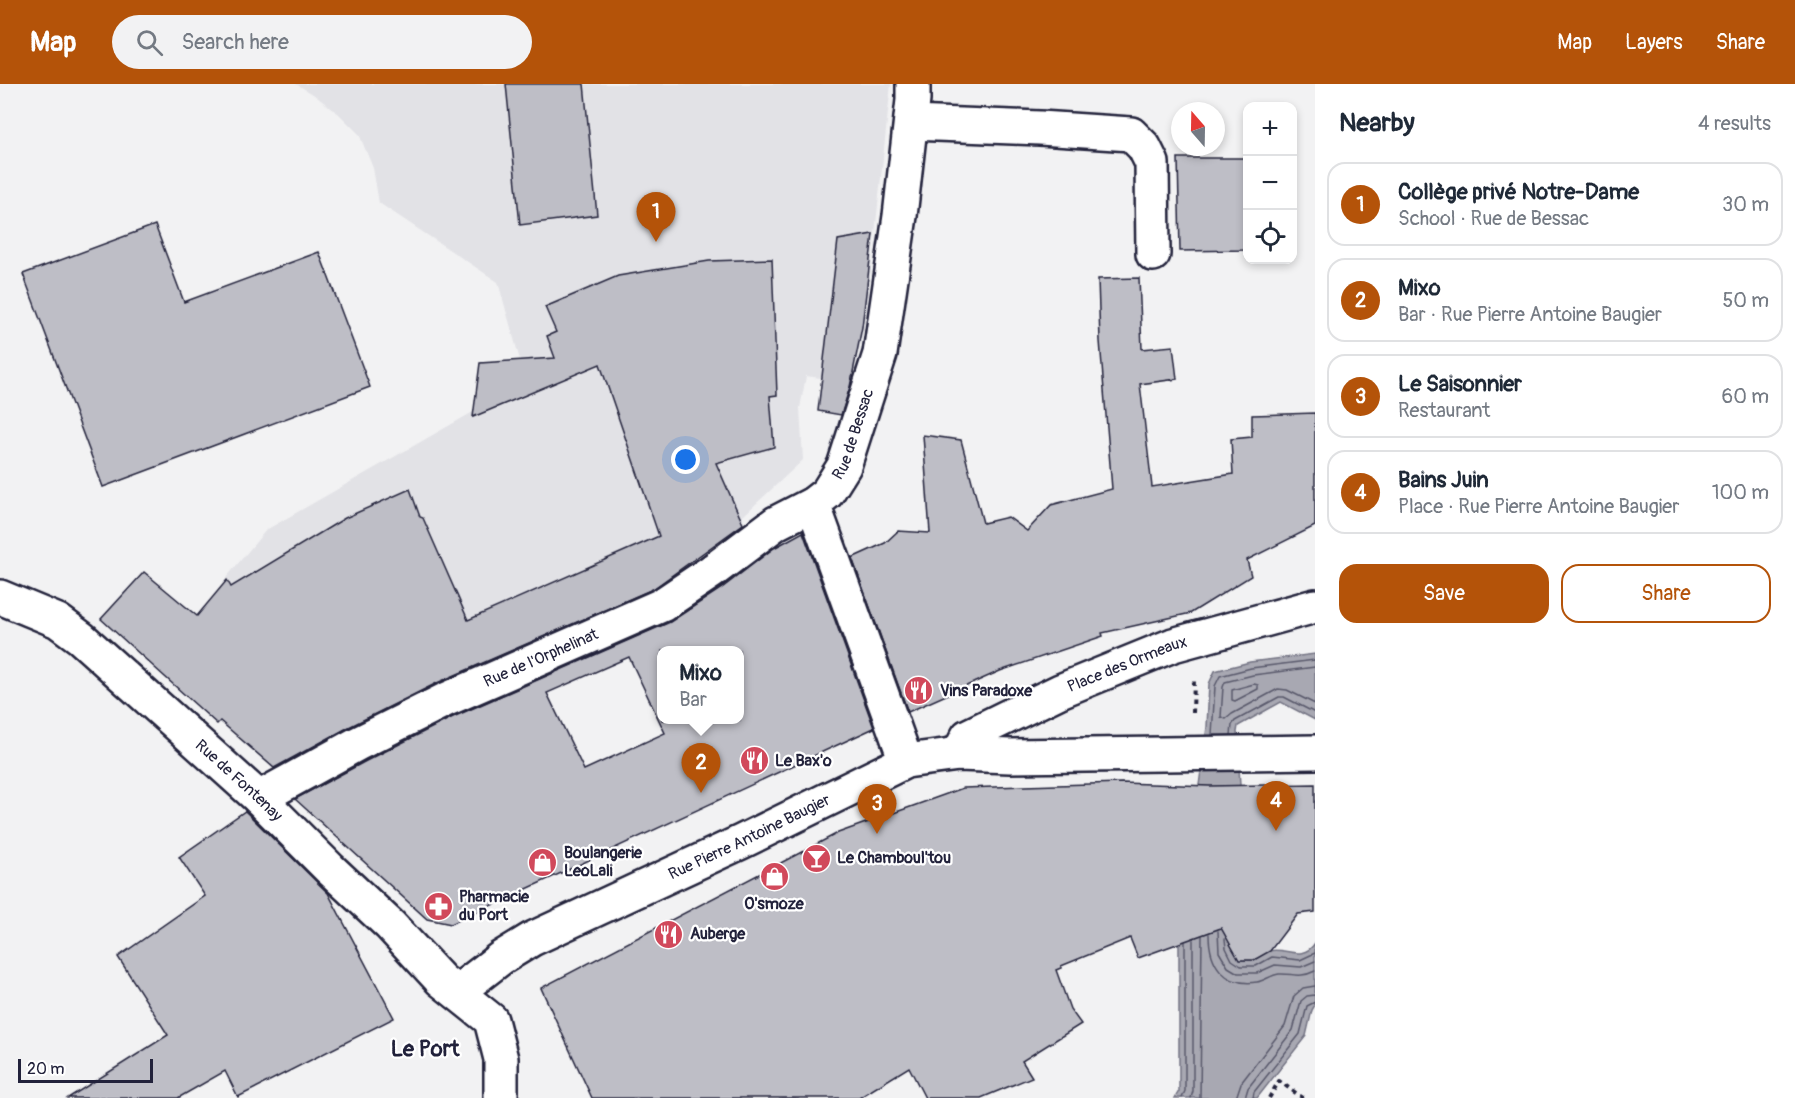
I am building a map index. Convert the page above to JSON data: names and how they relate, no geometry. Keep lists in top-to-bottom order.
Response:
{
  "streets": {
    "street": [
      "Rue de Bessac",
      "Rue de l'Orphelinat",
      "Place des Ormeaux",
      "Rue de Fontenay",
      "Rue Pierre Antoine Baugier"
    ]
  },
  "crossings": [
    ["Rue de Bessac", "Rue de l'Orphelinat"],
    ["Rue de l'Orphelinat", "Rue de Fontenay"],
    ["Place des Ormeaux", "Rue Pierre Antoine Baugier"],
    ["Rue de Fontenay", "Rue Pierre Antoine Baugier"]
  ],
  "districts": ["Le Port"],
  "places": {
    "restaurant": ["Vins Paradoxe", "Le Bax'o", "Auberge"],
    "bar": ["Le Chamboul'tou"],
    "shop": ["Boulangerie LeoLali", "O'smoze"],
    "pharmacy": ["Pharmacie du Port"]
  },
  "scale_bar": "20 m",
  "north": "top",
  "page": {
    "header": "Map",
    "search": "Search here",
    "nav": ["Map", "Layers", "Share"],
    "heading": ["Nearby", "4 results"],
    "map_buttons": ["+", "−"],
    "list": [
      {
        "mark": "1",
        "name": "Collège privé Notre-Dame",
        "note": "School · Rue de Bessac",
        "value": "30 m"
      },
      {
        "mark": "2",
        "name": "Mixo",
        "note": "Bar · Rue Pierre Antoine Baugier",
        "value": "50 m"
      },
      {
        "mark": "3",
        "name": "Le Saisonnier",
        "note": "Restaurant",
        "value": "60 m"
      },
      {
        "mark": "4",
        "name": "Bains Juin",
        "note": "Place · Rue Pierre Antoine Baugier",
        "value": "100 m"
      }
    ],
    "pins": [
      "1",
      "2",
      "4",
      "3"
    ],
    "buttons": ["Save", "Share"],
    "popup": ["Mixo", "Bar"],
    "scale": "20 m"
  }
}
